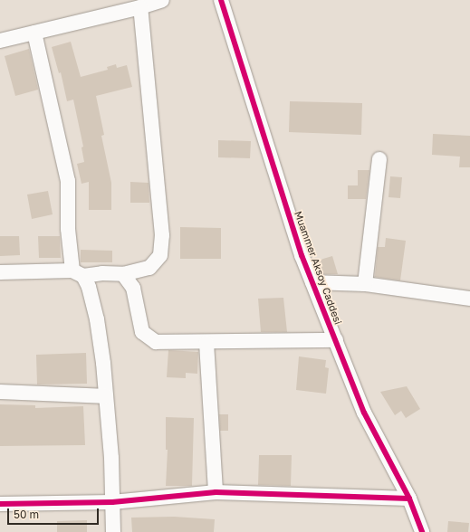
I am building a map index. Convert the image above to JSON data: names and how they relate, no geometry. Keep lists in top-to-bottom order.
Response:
{
  "streets": {
    "street": ["Muammer Aksoy Caddesi"]
  },
  "scale_bar": "50 m"
}
